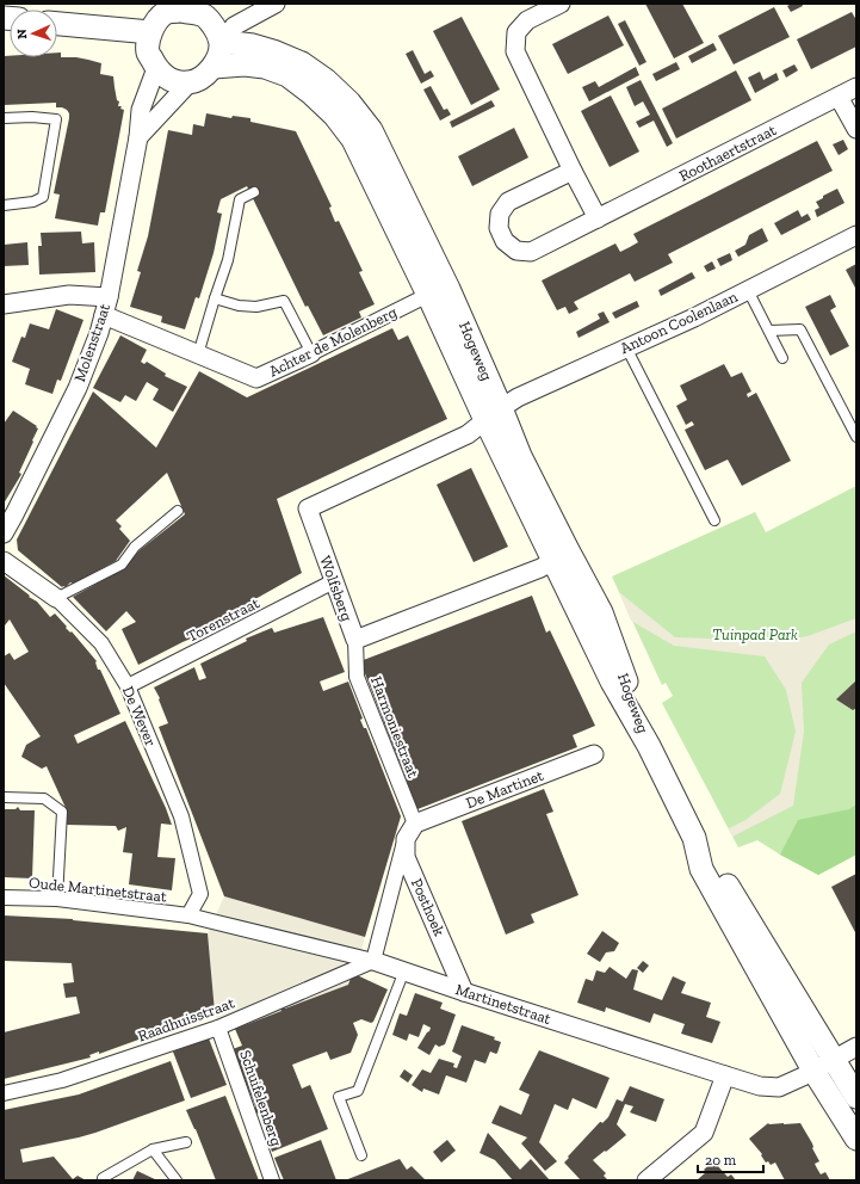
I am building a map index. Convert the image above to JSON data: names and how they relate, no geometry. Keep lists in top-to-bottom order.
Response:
{
  "streets": {
    "street": [
      "Roothaertstraat",
      "Antoon Coolenlaan",
      "Achter de Molenberg",
      "Molenstraat",
      "Hogeweg",
      "Wolfsberg",
      "Torenstraat",
      "De Wever",
      "Harmoniestraat",
      "De Martinet",
      "Oude Martinetstraat",
      "Posthoek",
      "Martinetstraat",
      "Raadhuisstraat",
      "Schuifelenberg"
    ]
  },
  "crossings": [
    ["Antoon Coolenlaan", "Hogeweg"],
    ["Antoon Coolenlaan", "Wolfsberg"],
    ["Achter de Molenberg", "Molenstraat"],
    ["Achter de Molenberg", "Hogeweg"],
    ["Molenstraat", "Hogeweg"],
    ["Hogeweg", "Wolfsberg"],
    ["Hogeweg", "Martinetstraat"],
    ["Wolfsberg", "Torenstraat"],
    ["Wolfsberg", "Harmoniestraat"],
    ["Torenstraat", "De Wever"],
    ["De Wever", "Oude Martinetstraat"],
    ["De Wever", "Martinetstraat"],
    ["Harmoniestraat", "De Martinet"],
    ["Oude Martinetstraat", "Martinetstraat"],
    ["Posthoek", "Martinetstraat"],
    ["Martinetstraat", "Raadhuisstraat"],
    ["Raadhuisstraat", "Schuifelenberg"]
  ],
  "parks": ["Tuinpad Park"],
  "scale_bar": "20 m",
  "north": "left"
}
